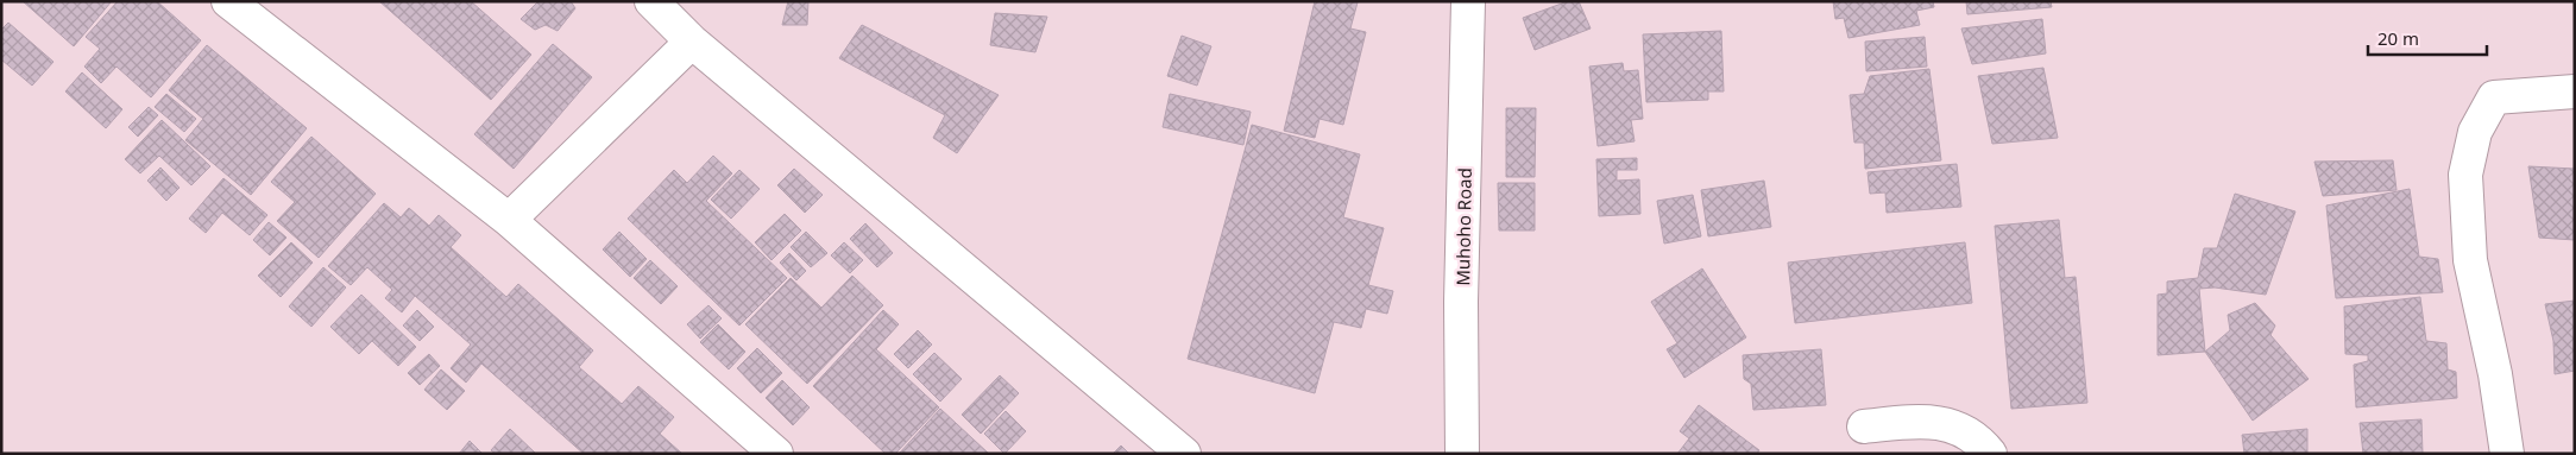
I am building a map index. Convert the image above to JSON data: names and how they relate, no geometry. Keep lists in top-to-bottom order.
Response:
{
  "streets": {
    "street": ["Muhoho Road"]
  },
  "scale_bar": "20 m"
}
